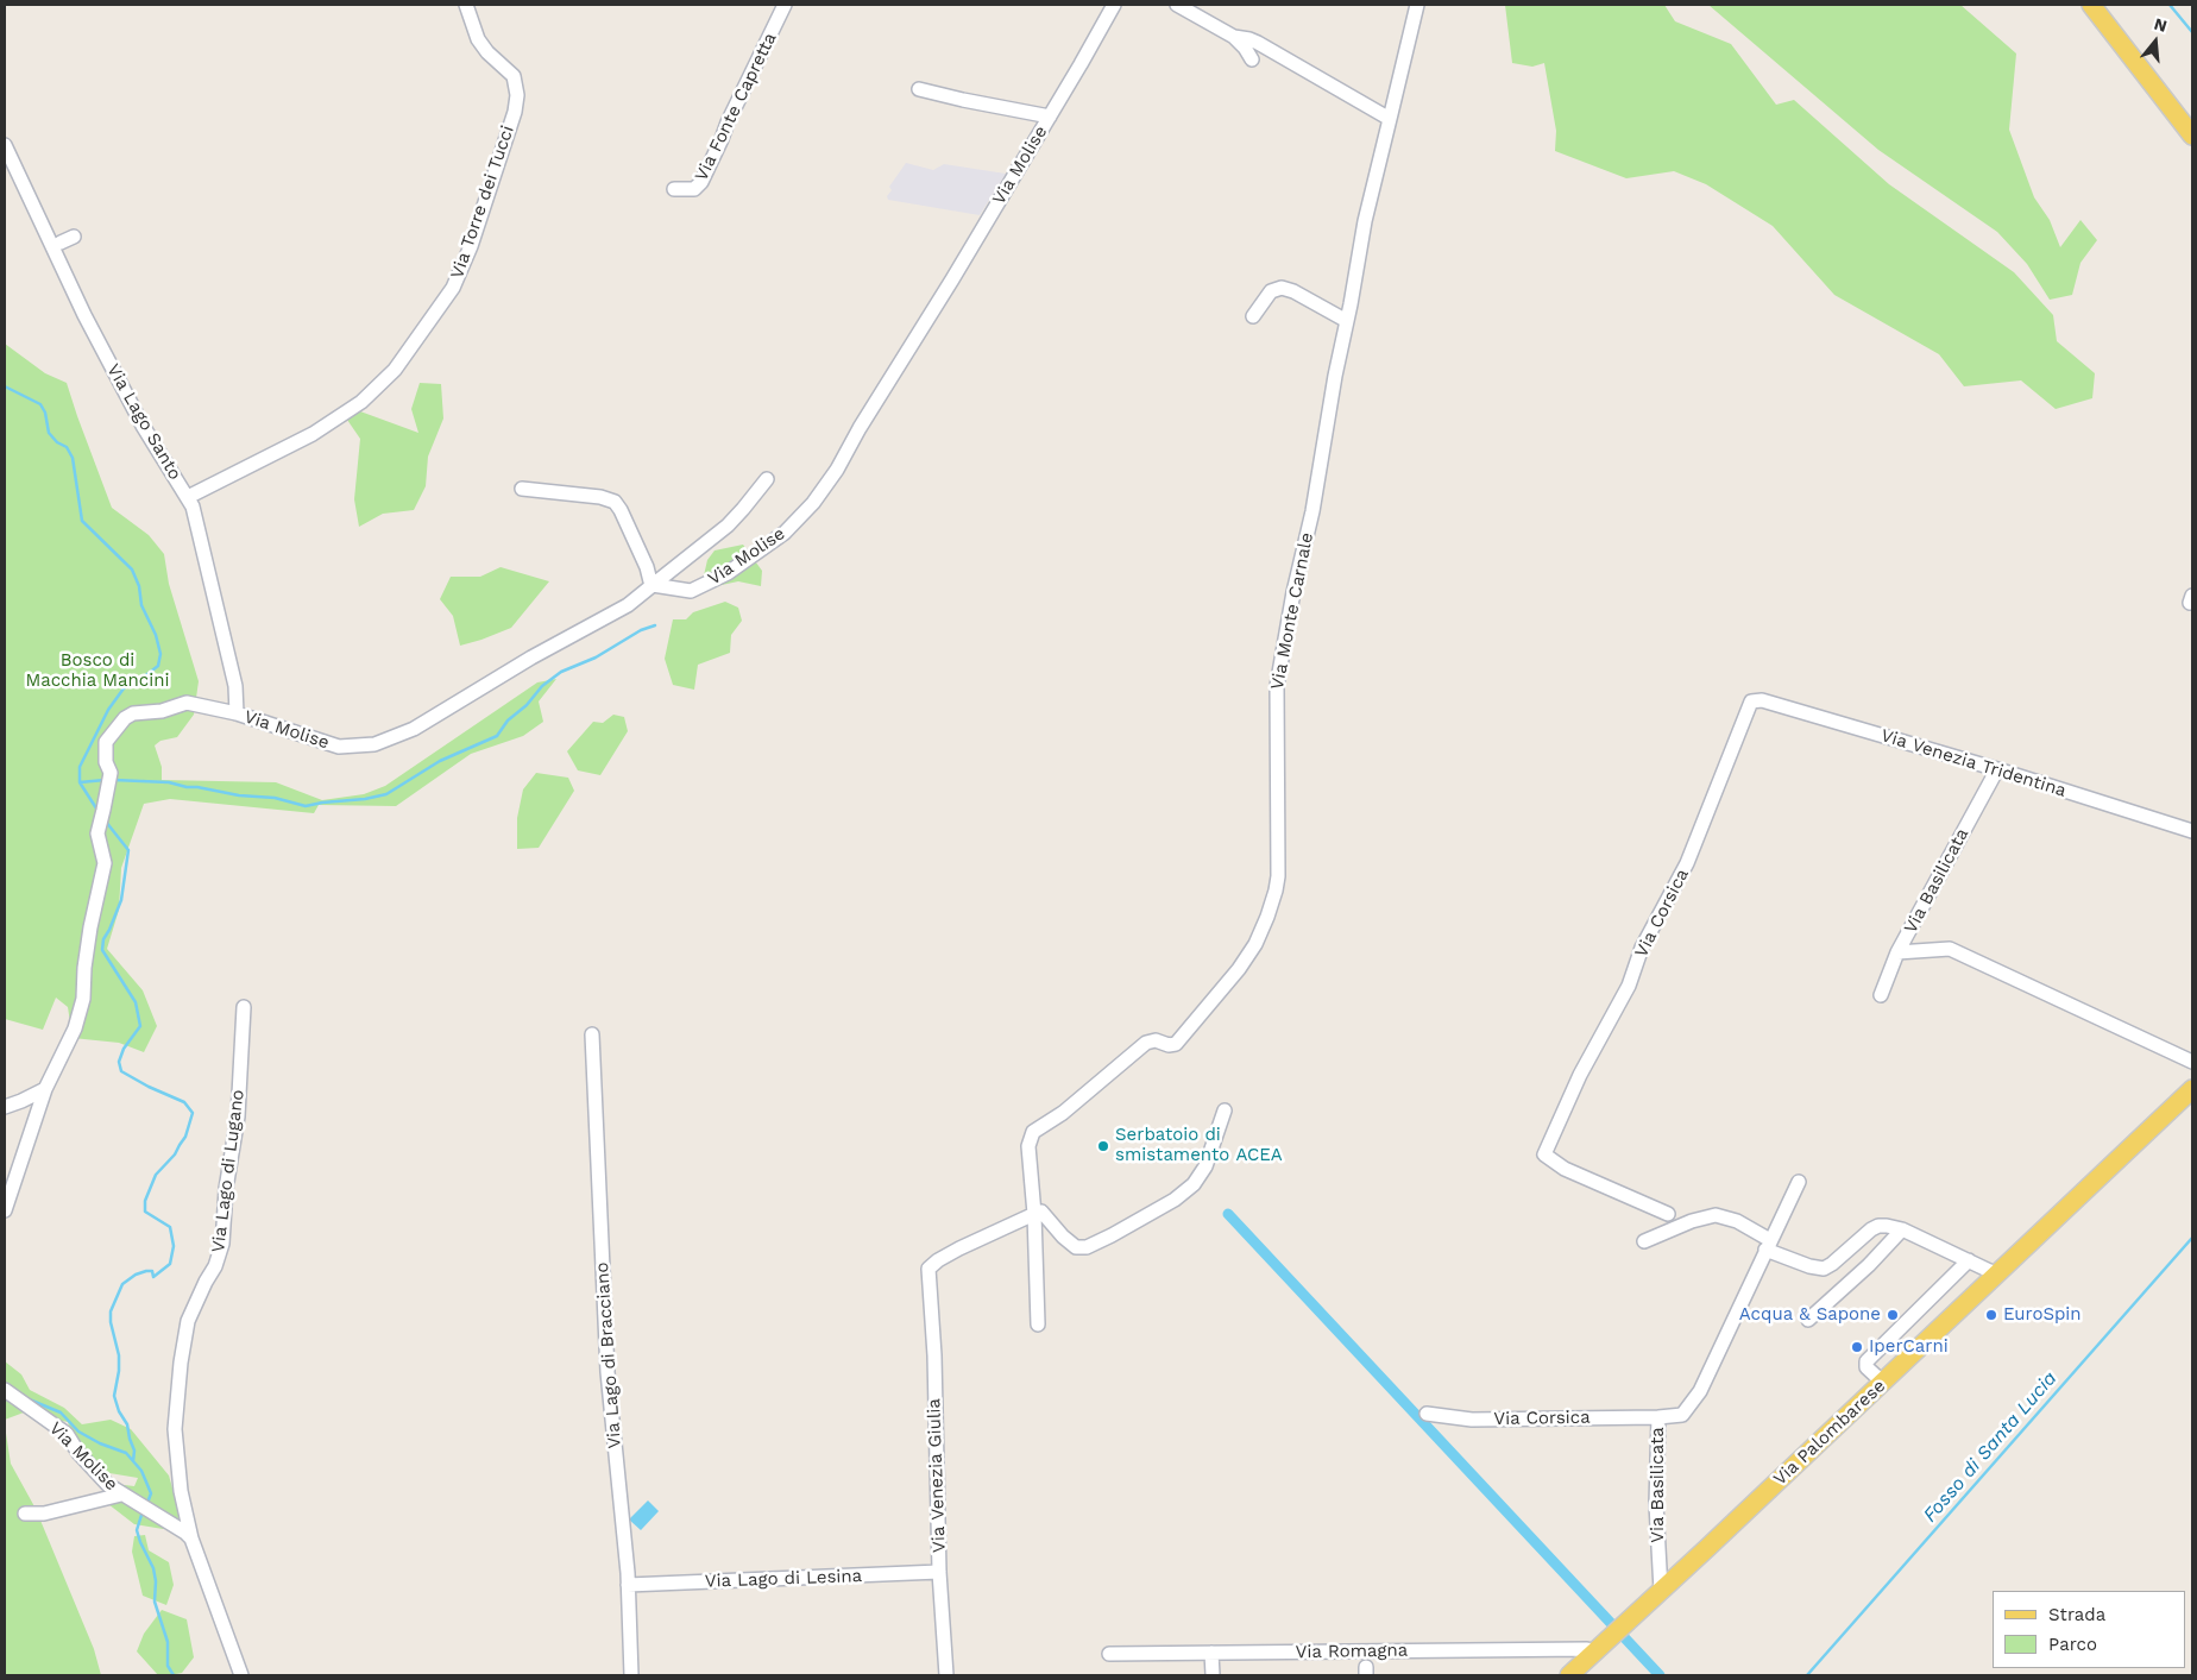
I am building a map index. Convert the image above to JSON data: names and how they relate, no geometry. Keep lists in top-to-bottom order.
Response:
{
  "streets": {
    "main road": ["Via Palombarese"],
    "street": [
      "Via Fonte Capretta",
      "Via Molise",
      "Via Torre dei Tucci",
      "Via Lago Santo",
      "Via Monte Carnale",
      "Via Venezia Tridentina",
      "Via Basilicata",
      "Via Corsica",
      "Via Lago di Lugano",
      "Via Lago di Bracciano",
      "Via Venezia Giulia",
      "Via Lago di Lesina",
      "Via Romagna"
    ]
  },
  "crossings": [
    ["Via Molise", "Via Lago Santo"],
    ["Via Molise", "Via Lago di Lugano"],
    ["Via Torre dei Tucci", "Via Lago Santo"],
    ["Via Monte Carnale", "Via Venezia Giulia"],
    ["Via Venezia Tridentina", "Via Basilicata"],
    ["Via Venezia Tridentina", "Via Corsica"],
    ["Via Basilicata", "Via Corsica"],
    ["Via Basilicata", "Via Palombarese"],
    ["Via Lago di Bracciano", "Via Lago di Lesina"],
    ["Via Palombarese", "Via Romagna"],
    ["Via Venezia Giulia", "Via Lago di Lesina"]
  ],
  "water": ["Fosso di Santa Lucia"],
  "parks": ["Bosco di Macchia Mancini"],
  "places": [
    "Serbatoio di smistamento ACEA",
    "Acqua & Sapone",
    "EuroSpin",
    "IperCarni"
  ],
  "legend": ["Strada", "Parco"],
  "north": "top"
}
